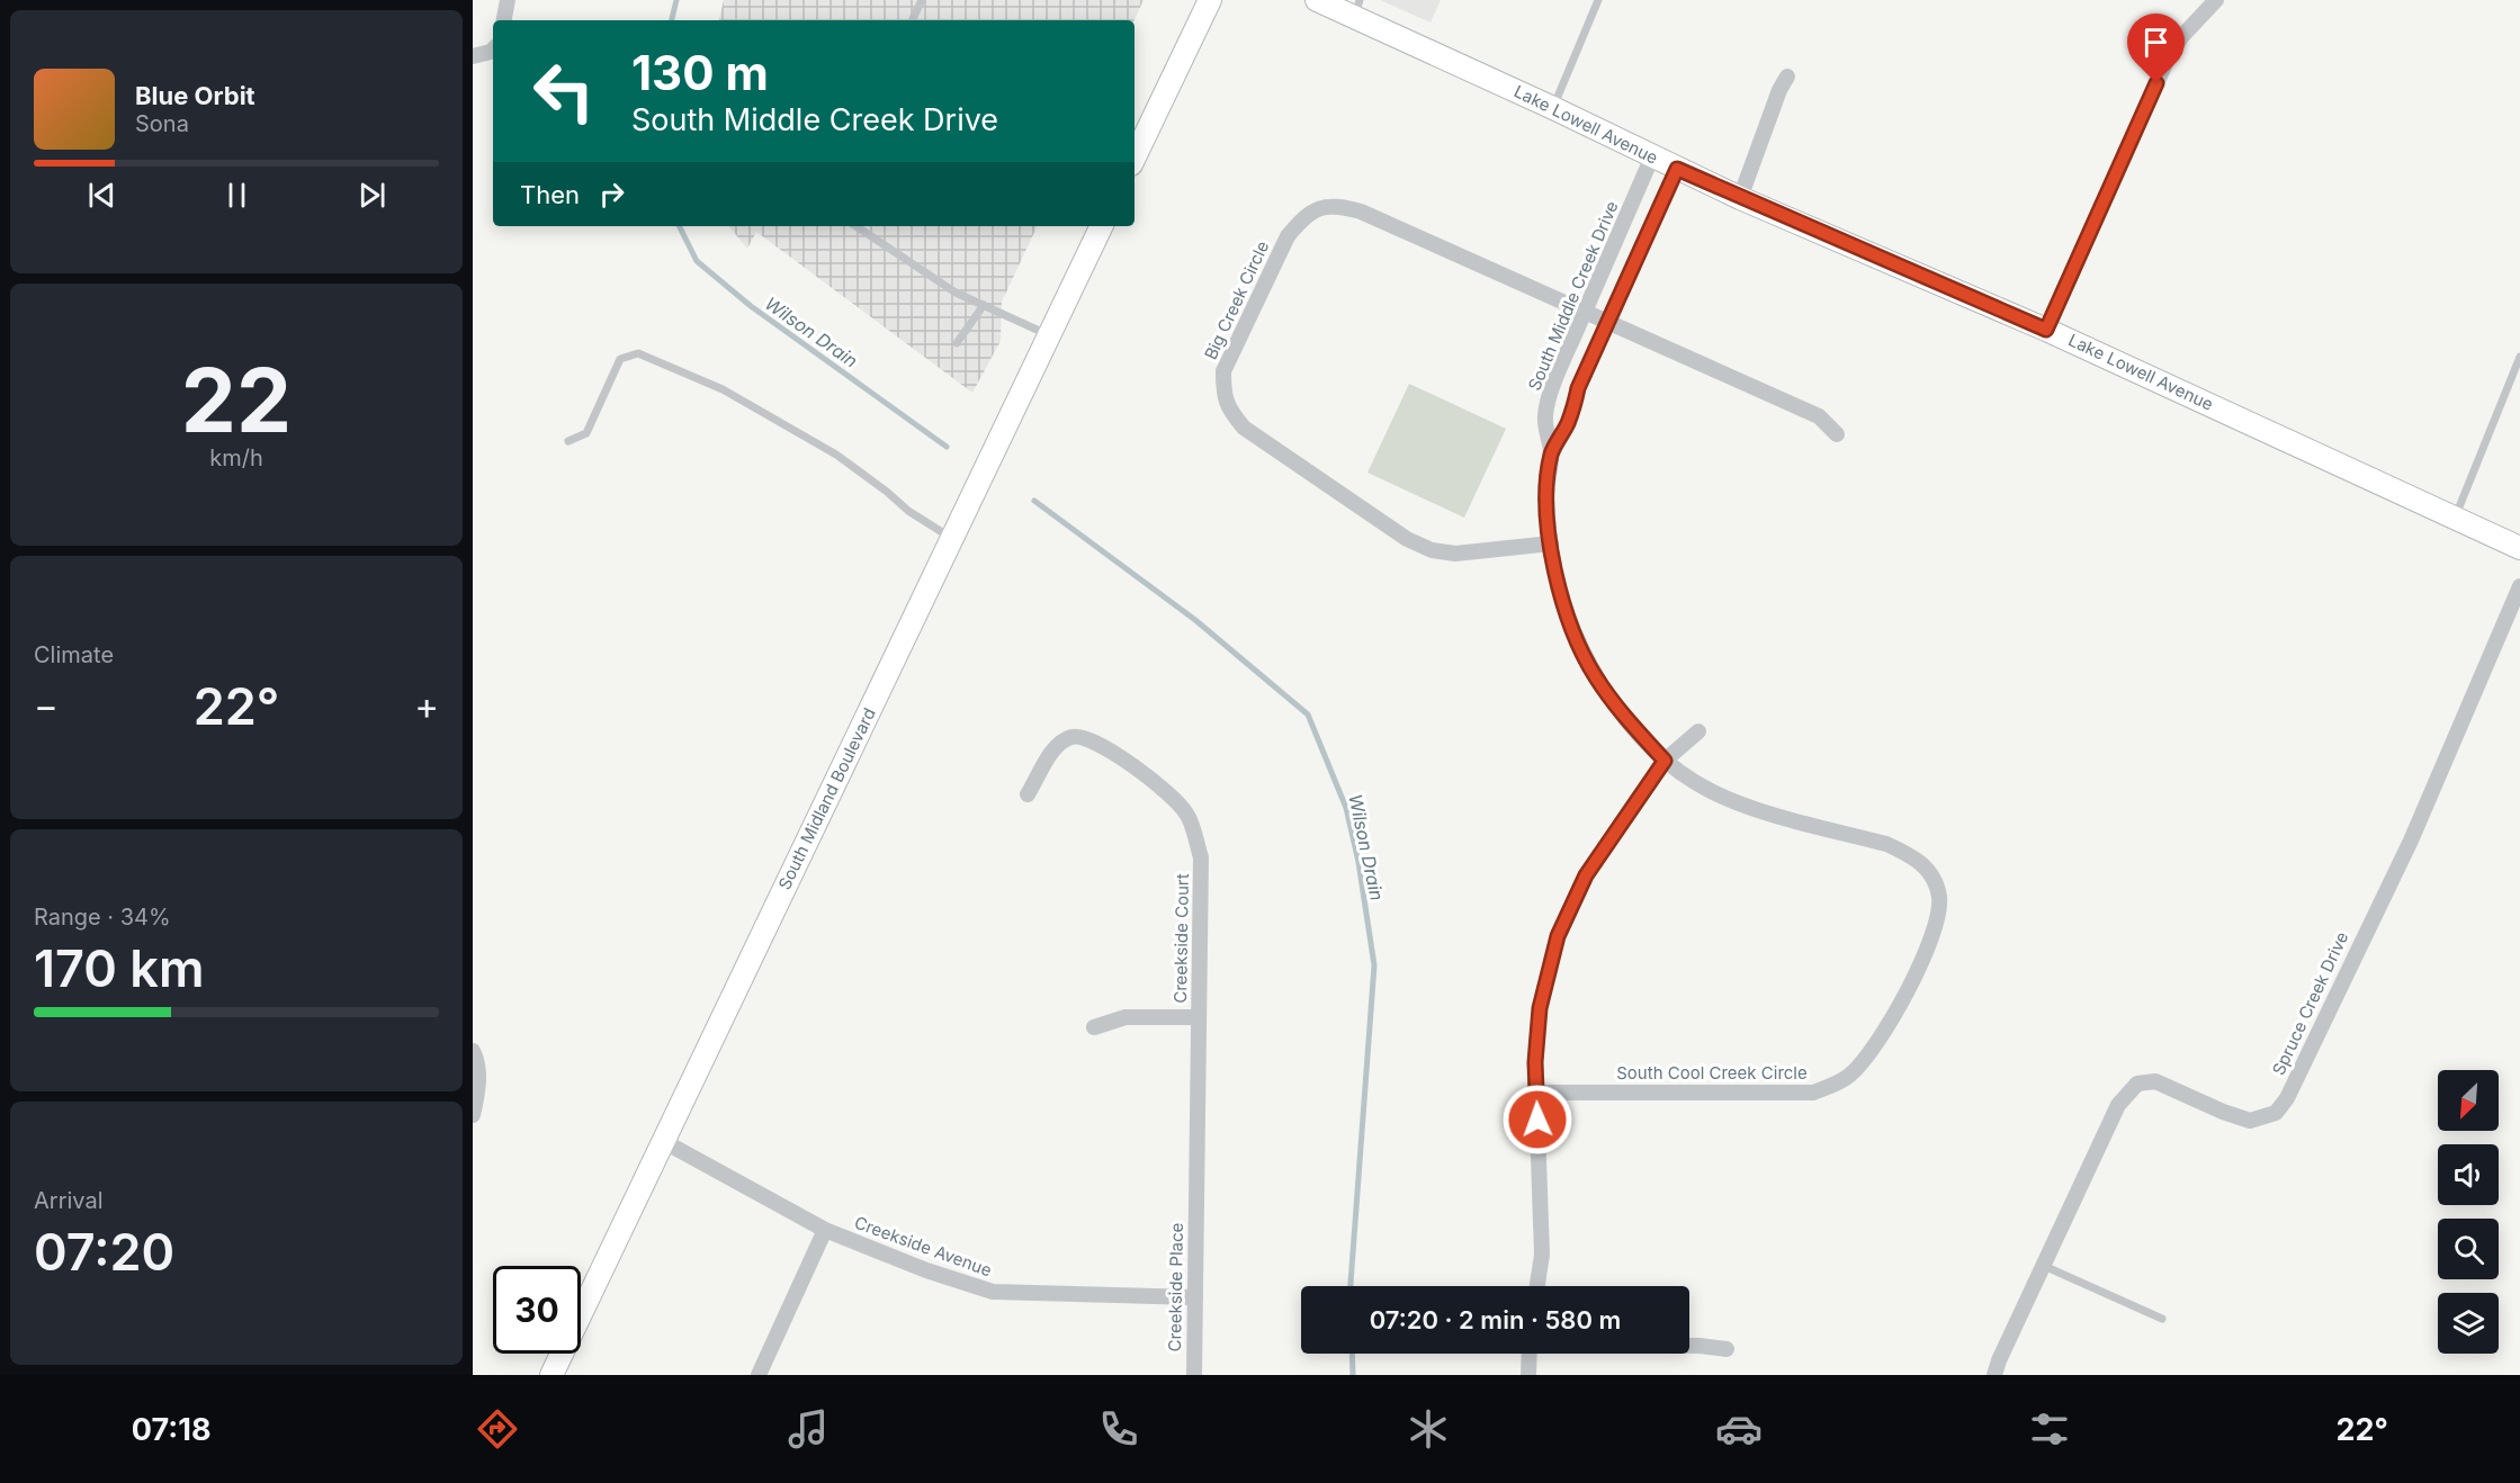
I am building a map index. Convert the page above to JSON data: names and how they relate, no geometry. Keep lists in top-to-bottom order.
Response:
{
  "streets": {
    "main road": ["Lake Lowell Avenue", "South Midland Boulevard"],
    "street": [
      "South Middle Creek Drive",
      "Big Creek Circle",
      "Creekside Court",
      "Spruce Creek Drive",
      "South Cool Creek Circle",
      "Creekside Avenue",
      "Creekside Place"
    ]
  },
  "crossings": [
    ["Lake Lowell Avenue", "South Middle Creek Drive"],
    ["South Middle Creek Drive", "Big Creek Circle"],
    ["South Middle Creek Drive", "South Cool Creek Circle"],
    ["South Midland Boulevard", "Creekside Avenue"],
    ["Creekside Court", "Creekside Place"],
    ["Creekside Avenue", "Creekside Place"]
  ],
  "water": ["Wilson Drain"],
  "north": "bottom left",
  "page": {
    "turn": ["130 m", "South Middle Creek Drive"],
    "song": ["Blue Orbit", "Sona"],
    "then": "Then",
    "tile": [
      ["22", "km/h"],
      "Climate",
      ["Range · 34%", "170 km"],
      ["Arrival", "07:20"]
    ],
    "heat": ["−", "22°", "+"],
    "limit": "30",
    "trip": "07:20 · 2 min · 580 m",
    "tabs": ["07:18", "22°"]
  }
}
